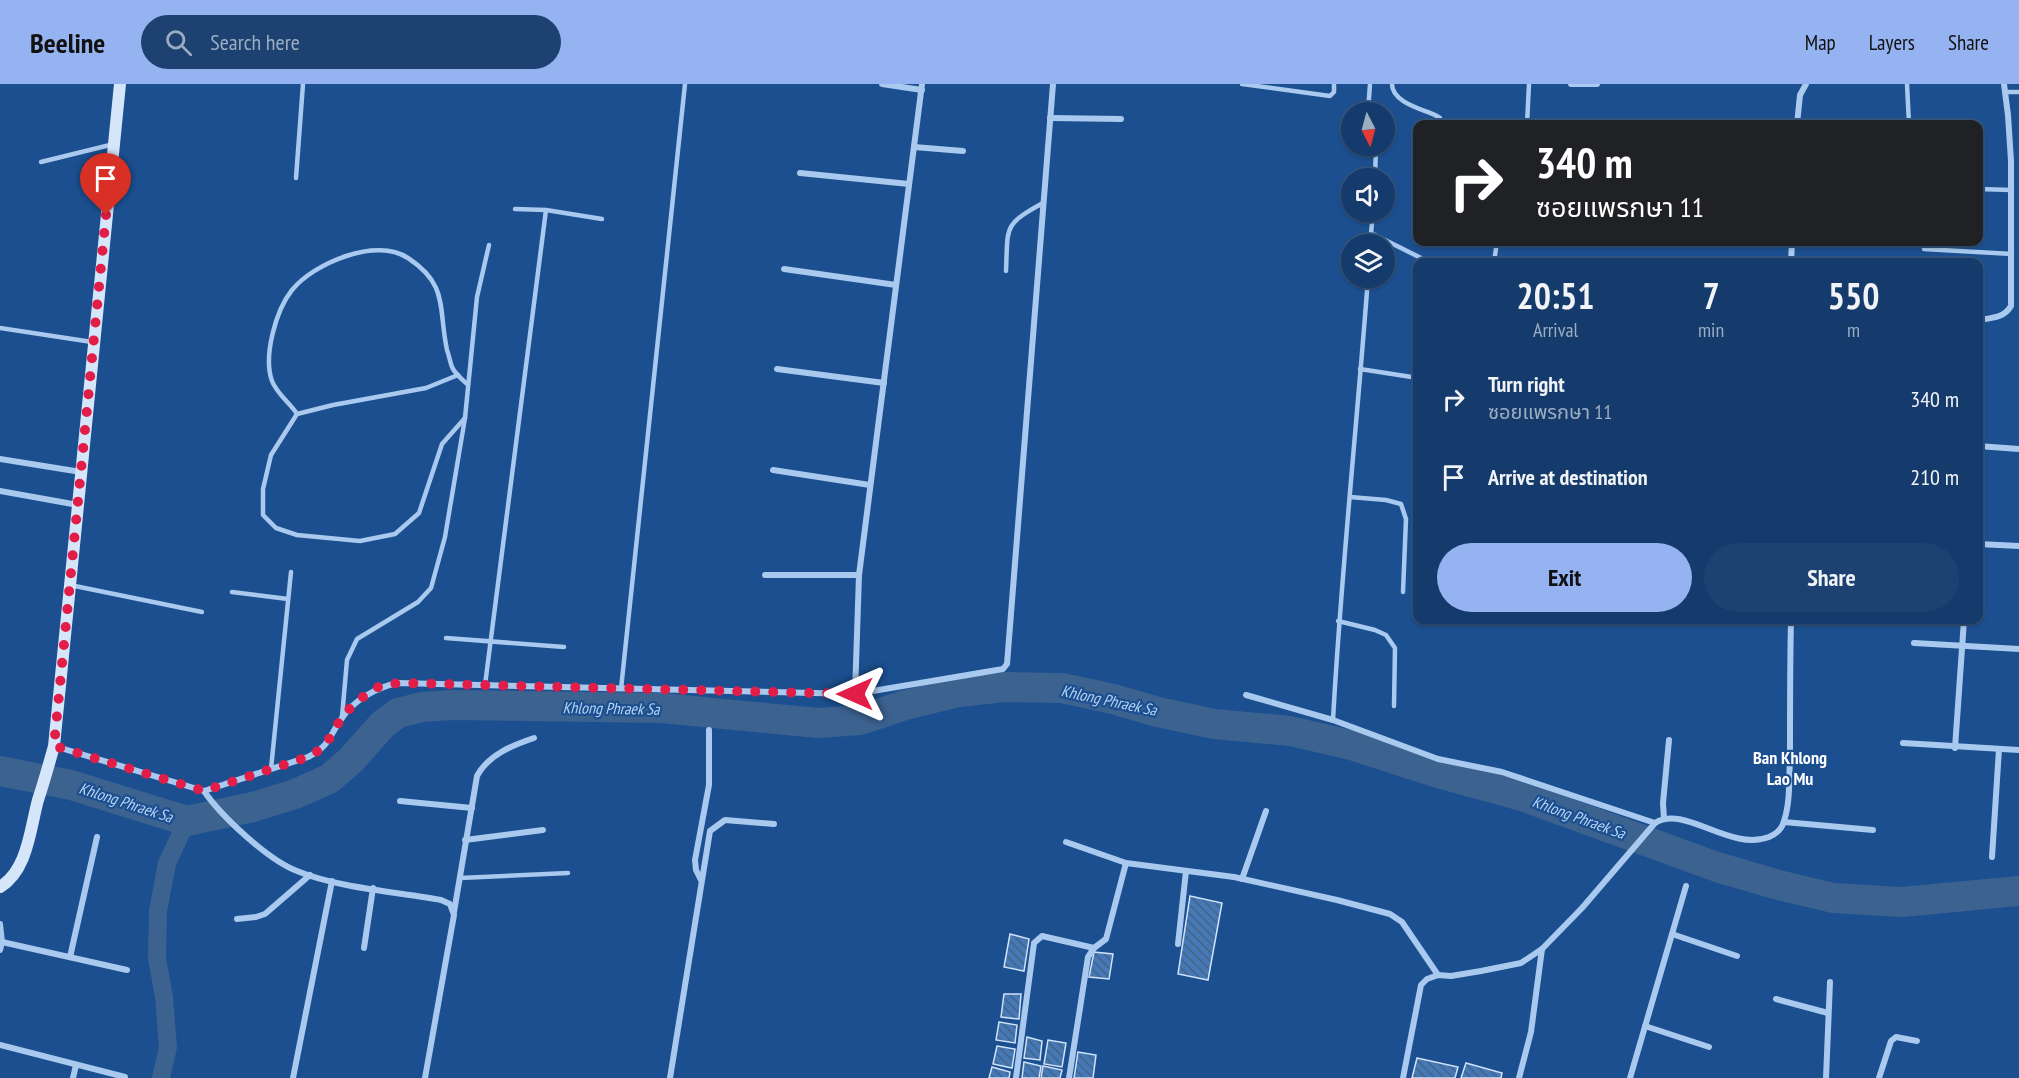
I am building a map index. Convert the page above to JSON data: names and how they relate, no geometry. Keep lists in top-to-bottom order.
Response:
{
  "districts": ["Ban Khlong Lao Mu"],
  "water": ["Khlong Phraek Sa"],
  "north": "bottom",
  "page": {
    "header": "Beeline",
    "search": "Search here",
    "nav": ["Map", "Layers", "Share"],
    "turn": ["340 m", "ซอยแพรกษา 11"],
    "eta": [
      "20:51",
      "Arrival",
      "7",
      "min",
      "550",
      "m"
    ],
    "list": [
      {
        "name": "Turn right",
        "note": "ซอยแพรกษา 11",
        "value": "340 m"
      },
      {
        "name": "Arrive at destination",
        "value": "210 m"
      }
    ],
    "buttons": ["Exit", "Share"]
  }
}
